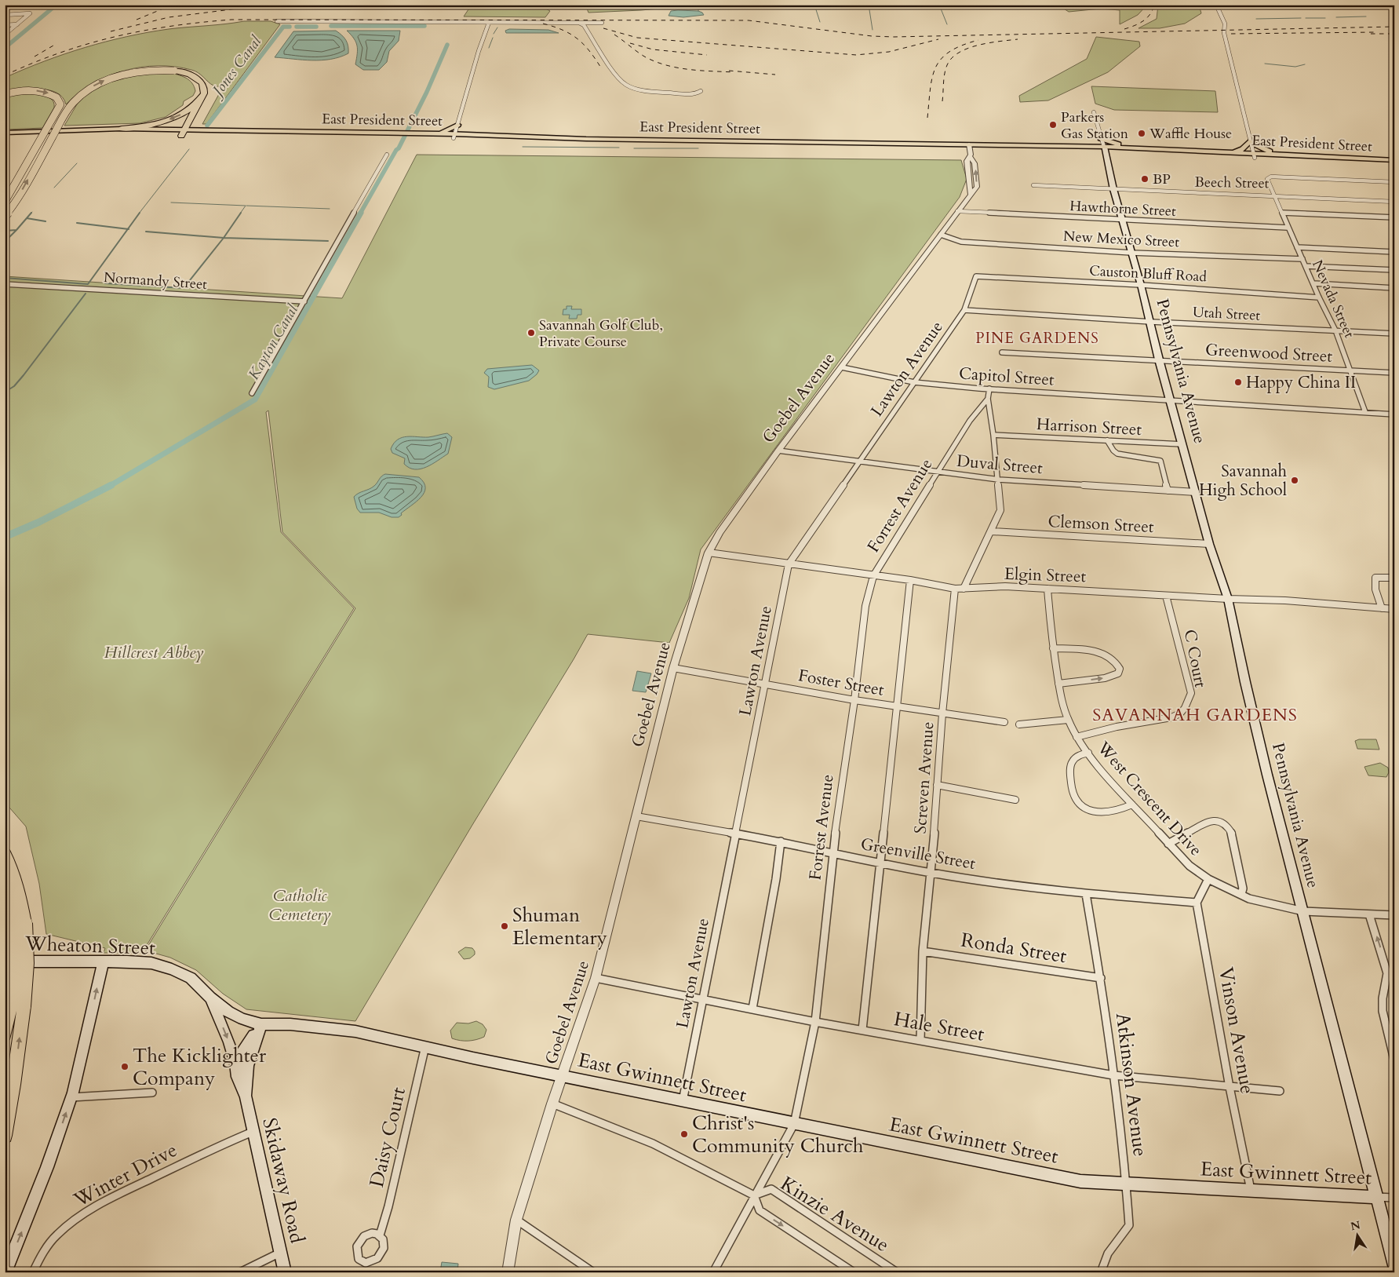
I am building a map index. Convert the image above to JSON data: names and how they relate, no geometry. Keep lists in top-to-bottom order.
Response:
{
  "streets": {
    "main road": [
      "East President Street",
      "Pennsylvania Avenue",
      "Wheaton Street",
      "East Gwinnett Street",
      "Skidaway Road"
    ],
    "street": [
      "Beech Street",
      "Hawthorne Street",
      "New Mexico Street",
      "Causton Bluff Road",
      "Normandy Street",
      "Nevada Street",
      "Utah Street",
      "Greenwood Street",
      "Lawton Avenue",
      "Capitol Street",
      "Goebel Avenue",
      "Harrison Street",
      "Duval Street",
      "Forrest Avenue",
      "Clemson Street",
      "Elgin Street",
      "C Court",
      "Foster Street",
      "Screven Avenue",
      "West Crescent Drive",
      "Greenville Street",
      "Ronda Street",
      "Hale Street",
      "Vinson Avenue",
      "Atkinson Avenue",
      "Daisy Court",
      "Winter Drive",
      "Kinzie Avenue"
    ]
  },
  "crossings": [
    ["East President Street", "Pennsylvania Avenue"],
    ["East President Street", "Goebel Avenue"],
    ["Beech Street", "Nevada Street"],
    ["Beech Street", "Pennsylvania Avenue"],
    ["Hawthorne Street", "Nevada Street"],
    ["Hawthorne Street", "Pennsylvania Avenue"],
    ["Hawthorne Street", "Goebel Avenue"],
    ["New Mexico Street", "Nevada Street"],
    ["New Mexico Street", "Pennsylvania Avenue"],
    ["New Mexico Street", "Goebel Avenue"],
    ["Causton Bluff Road", "Nevada Street"],
    ["Causton Bluff Road", "Lawton Avenue"],
    ["Causton Bluff Road", "Pennsylvania Avenue"],
    ["Nevada Street", "Utah Street"],
    ["Nevada Street", "Greenwood Street"],
    ["Nevada Street", "Capitol Street"],
    ["Utah Street", "Lawton Avenue"],
    ["Utah Street", "Pennsylvania Avenue"],
    ["Greenwood Street", "Pennsylvania Avenue"],
    ["Lawton Avenue", "Capitol Street"],
    ["Lawton Avenue", "Duval Street"],
    ["Lawton Avenue", "Elgin Street"],
    ["Lawton Avenue", "Foster Street"],
    ["Lawton Avenue", "Greenville Street"],
    ["Lawton Avenue", "Hale Street"],
    ["Lawton Avenue", "East Gwinnett Street"],
    ["Pennsylvania Avenue", "Capitol Street"],
    ["Pennsylvania Avenue", "Harrison Street"],
    ["Pennsylvania Avenue", "Duval Street"],
    ["Pennsylvania Avenue", "Clemson Street"],
    ["Pennsylvania Avenue", "Elgin Street"],
    ["Pennsylvania Avenue", "West Crescent Drive"],
    ["Pennsylvania Avenue", "East Gwinnett Street"],
    ["Capitol Street", "Goebel Avenue"],
    ["Goebel Avenue", "Duval Street"],
    ["Goebel Avenue", "Elgin Street"],
    ["Goebel Avenue", "Foster Street"],
    ["Goebel Avenue", "Greenville Street"],
    ["Goebel Avenue", "Hale Street"],
    ["Goebel Avenue", "East Gwinnett Street"],
    ["Goebel Avenue", "Kinzie Avenue"],
    ["Duval Street", "Forrest Avenue"],
    ["Forrest Avenue", "Elgin Street"],
    ["Forrest Avenue", "Foster Street"],
    ["Forrest Avenue", "Greenville Street"],
    ["Forrest Avenue", "Hale Street"],
    ["Forrest Avenue", "East Gwinnett Street"],
    ["Forrest Avenue", "Kinzie Avenue"],
    ["Elgin Street", "C Court"],
    ["Elgin Street", "Screven Avenue"],
    ["Elgin Street", "West Crescent Drive"],
    ["C Court", "West Crescent Drive"],
    ["Foster Street", "Screven Avenue"],
    ["Screven Avenue", "Greenville Street"],
    ["Screven Avenue", "Ronda Street"],
    ["Screven Avenue", "Hale Street"],
    ["Greenville Street", "Vinson Avenue"],
    ["Greenville Street", "Atkinson Avenue"],
    ["Wheaton Street", "East Gwinnett Street"],
    ["Wheaton Street", "Skidaway Road"],
    ["Ronda Street", "Atkinson Avenue"],
    ["Hale Street", "Vinson Avenue"],
    ["Hale Street", "Atkinson Avenue"],
    ["Vinson Avenue", "East Gwinnett Street"],
    ["East Gwinnett Street", "Atkinson Avenue"],
    ["East Gwinnett Street", "Daisy Court"],
    ["East Gwinnett Street", "Skidaway Road"],
    ["Winter Drive", "Skidaway Road"]
  ],
  "districts": ["PINE GARDENS", "SAVANNAH GARDENS"],
  "water": ["Jones Canal", "Kayton Canal"],
  "parks": ["Hillcrest Abbey", "Catholic Cemetery"],
  "places": [
    "Parkers Gas Station",
    "Waffle House",
    "BP",
    "Savannah Golf Club, Private Course",
    "Happy China II",
    "Savannah High School",
    "Shuman Elementary",
    "The Kicklighter Company",
    "Christ's Community Church"
  ],
  "north": "top"
}
